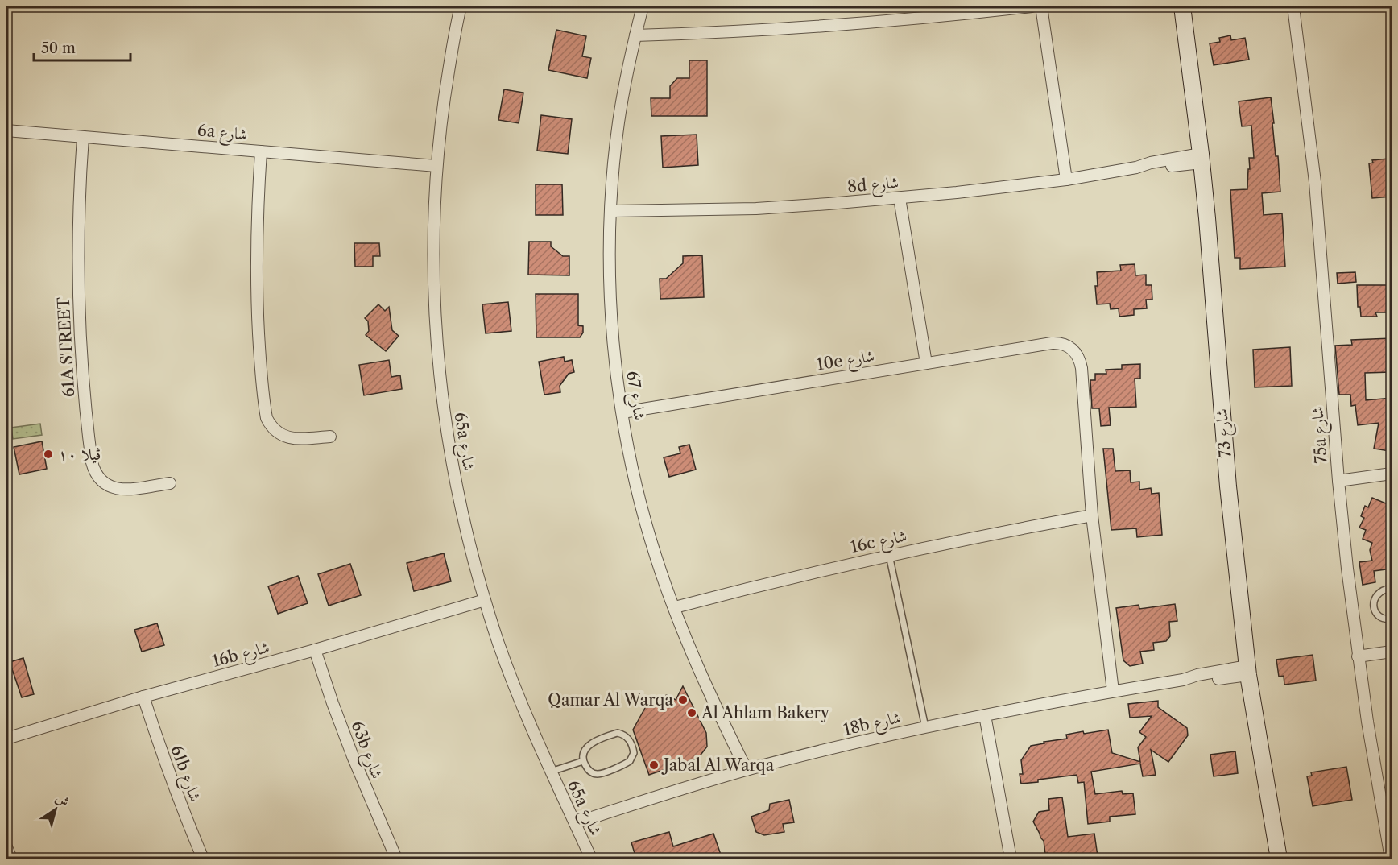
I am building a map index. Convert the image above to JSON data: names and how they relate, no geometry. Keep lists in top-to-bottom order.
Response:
{
  "streets": {
    "street": [
      "6a شارع",
      "8d شارع",
      "61A STREET",
      "10e شارع",
      "شارع 67",
      "شارع 73",
      "75a شارع",
      "65a شارع",
      "16c شارع",
      "16b شارع",
      "18b شارع",
      "63b شارع",
      "61b شارع"
    ]
  },
  "crossings": [
    ["6a شارع", "61A STREET"],
    ["6a شارع", "65a شارع"],
    ["8d شارع", "شارع 67"],
    ["8d شارع", "شارع 73"],
    ["10e شارع", "شارع 67"],
    ["10e شارع", "16c شارع"],
    ["شارع 67", "16c شارع"],
    ["شارع 67", "18b شارع"],
    ["شارع 73", "18b شارع"],
    ["65a شارع", "16b شارع"],
    ["65a شارع", "18b شارع"],
    ["16b شارع", "63b شارع"],
    ["16b شارع", "61b شارع"]
  ],
  "places": [
    "ڤيلا ١٠",
    "Qamar Al Warqa",
    "Al Ahlam Bakery",
    "Jabal Al Warqa"
  ],
  "scale_bar": "50 m",
  "north": "top right"
}
